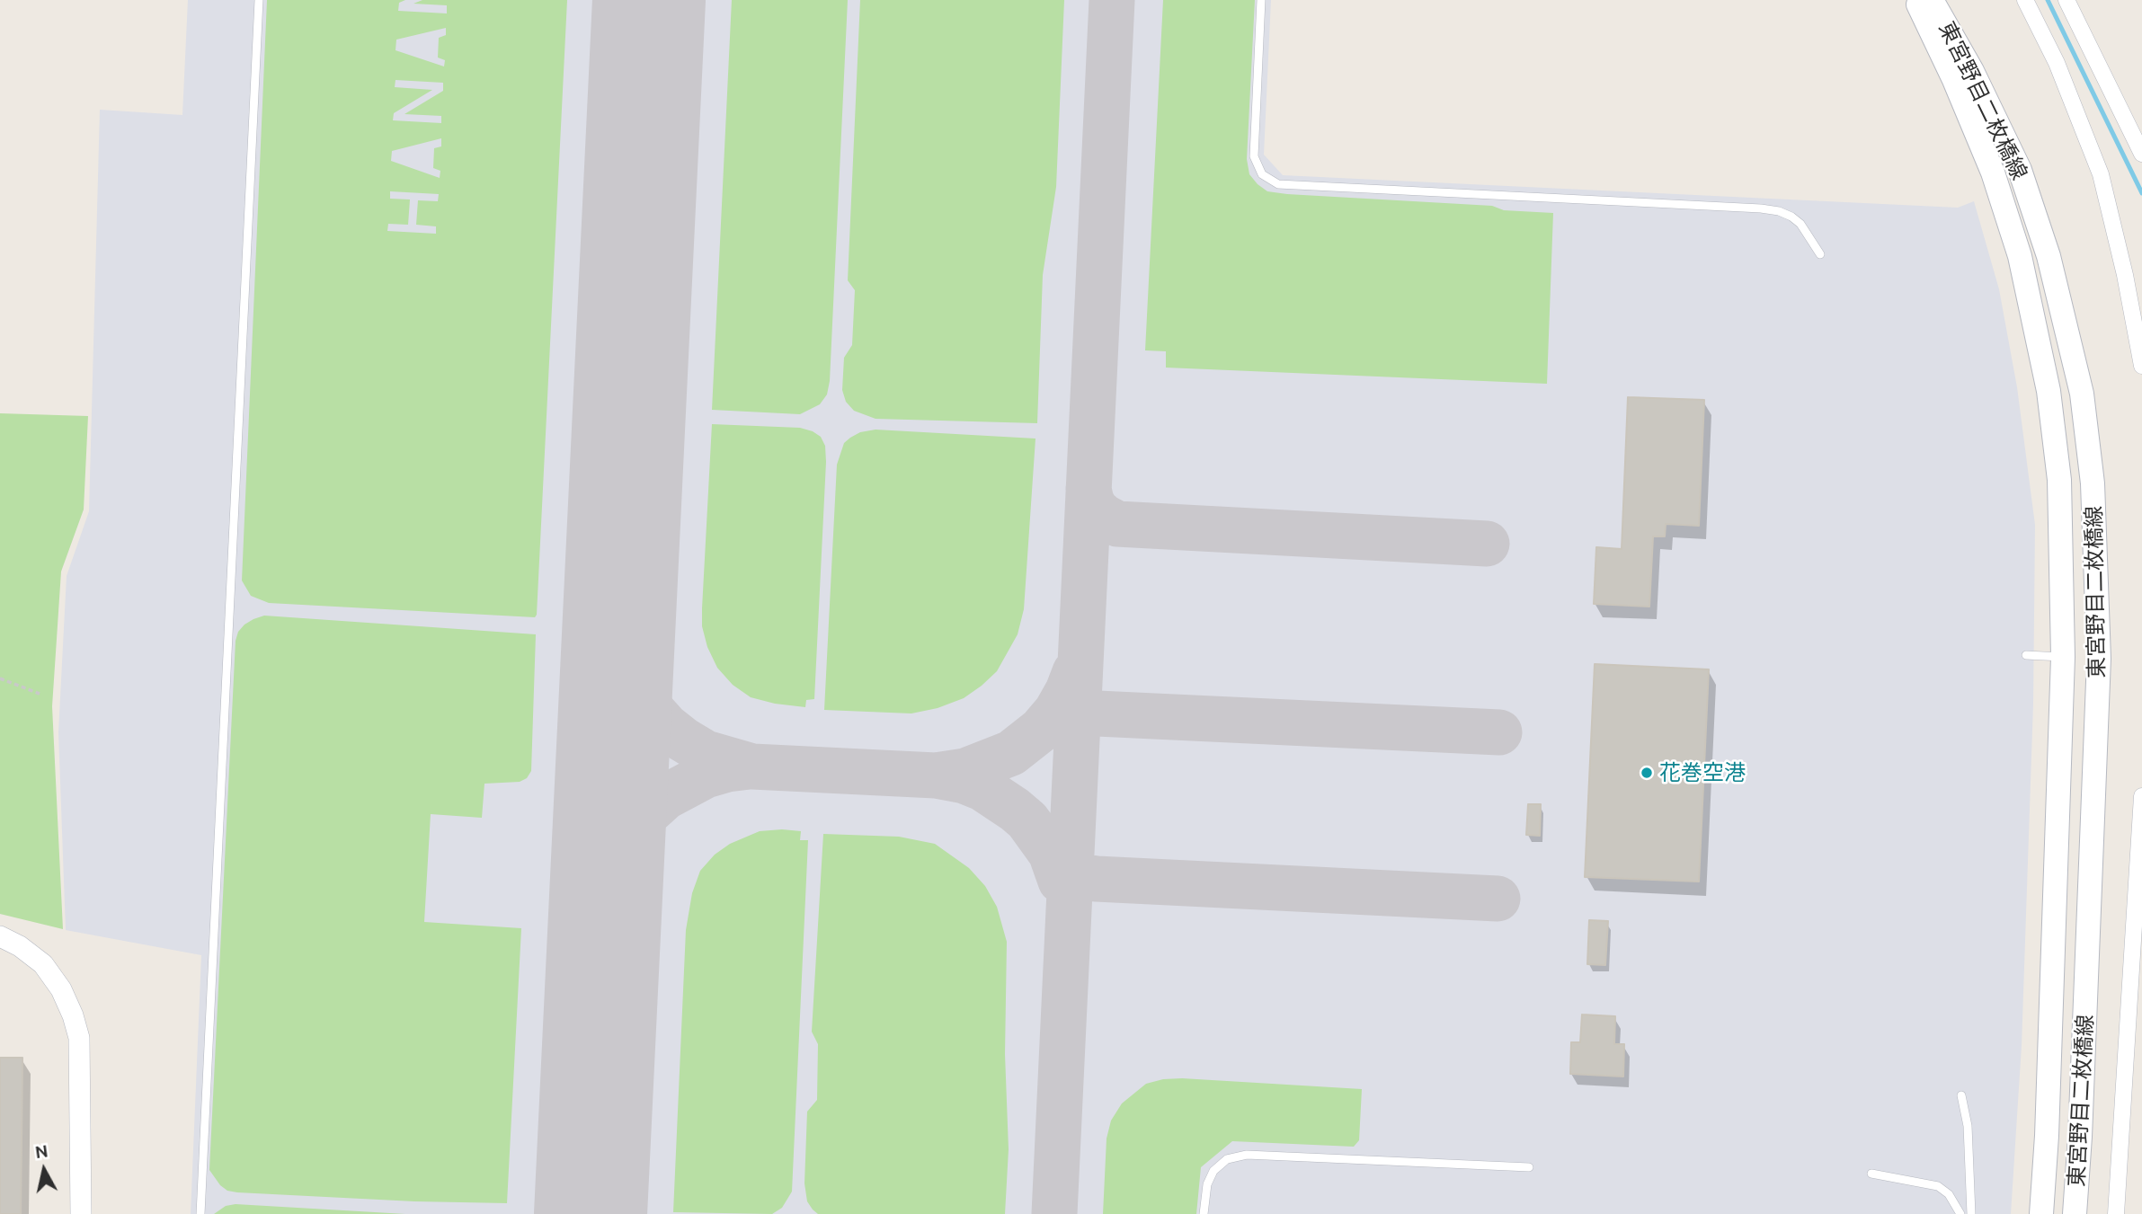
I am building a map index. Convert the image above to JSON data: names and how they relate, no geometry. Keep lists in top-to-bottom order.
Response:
{
  "streets": {
    "main road": ["東宮野目二枚橋線"]
  },
  "places": ["花巻空港"],
  "north": "top"
}
